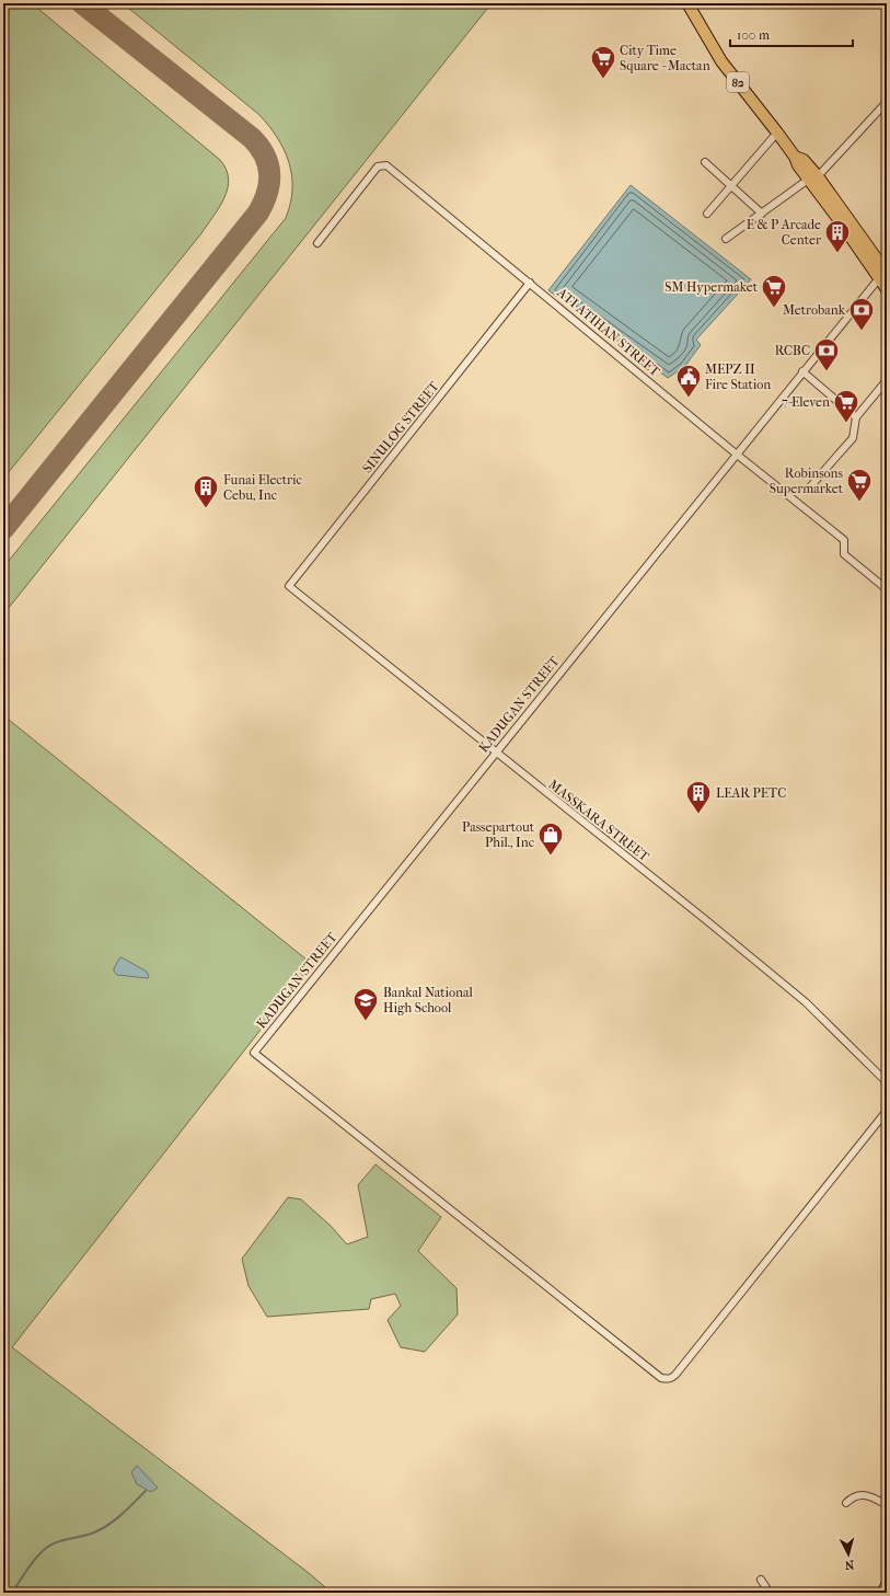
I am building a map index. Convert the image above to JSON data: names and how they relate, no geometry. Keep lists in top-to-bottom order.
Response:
{
  "streets": {
    "main road": ["82"],
    "street": [
      "ATI ATIHAN STREET",
      "SINULOG STREET",
      "KADUGAN STREET",
      "MASSKARA STREET"
    ]
  },
  "crossings": [
    ["82", "KADUGAN STREET"],
    ["ATI ATIHAN STREET", "SINULOG STREET"],
    ["ATI ATIHAN STREET", "KADUGAN STREET"],
    ["SINULOG STREET", "MASSKARA STREET"],
    ["KADUGAN STREET", "MASSKARA STREET"]
  ],
  "places": {
    "supermarket": [
      "City Time Square - Mactan",
      "SM Hypermaket",
      "7-Eleven",
      "Robinsons Supermarket"
    ],
    "building": ["E & P Arcade Center", "Funai Electric Cebu, Inc", "LEAR PETC"],
    "bank": ["Metrobank", "RCBC"],
    "public building": ["MEPZ II Fire Station"],
    "shop": ["Passepartout Phil., Inc"],
    "school or university": ["Bankal National High School"]
  },
  "scale_bar": "100 m",
  "north": "bottom"
}
